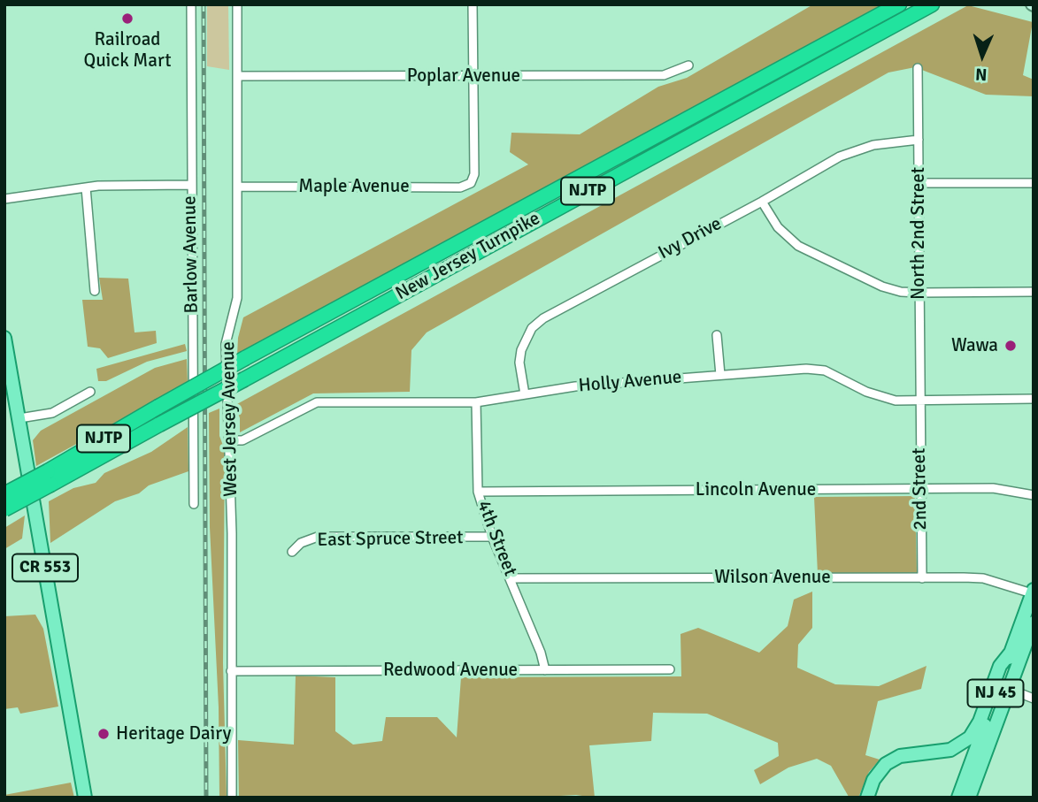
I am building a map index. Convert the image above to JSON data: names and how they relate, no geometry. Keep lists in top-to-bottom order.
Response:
{
  "streets": {
    "highway": ["NJTP", "New Jersey Turnpike"],
    "main road": ["CR 553", "NJ 45"],
    "street": [
      "Poplar Avenue",
      "Maple Avenue",
      "North 2nd Street",
      "Ivy Drive",
      "Barlow Avenue",
      "Holly Avenue",
      "West Jersey Avenue",
      "2nd Street",
      "Lincoln Avenue",
      "4th Street",
      "East Spruce Street",
      "Wilson Avenue",
      "Redwood Avenue"
    ]
  },
  "crossings": [
    ["Poplar Avenue", "Maple Avenue"],
    ["Poplar Avenue", "West Jersey Avenue"],
    ["Maple Avenue", "West Jersey Avenue"],
    ["North 2nd Street", "Ivy Drive"],
    ["North 2nd Street", "Holly Avenue"],
    ["North 2nd Street", "2nd Street"],
    ["Ivy Drive", "Holly Avenue"],
    ["Holly Avenue", "West Jersey Avenue"],
    ["Holly Avenue", "2nd Street"],
    ["Holly Avenue", "4th Street"],
    ["West Jersey Avenue", "Redwood Avenue"],
    ["2nd Street", "Lincoln Avenue"],
    ["2nd Street", "Wilson Avenue"],
    ["Lincoln Avenue", "4th Street"],
    ["4th Street", "East Spruce Street"],
    ["4th Street", "Wilson Avenue"],
    ["4th Street", "Redwood Avenue"],
    ["Wilson Avenue", "NJ 45"]
  ],
  "places": ["Railroad Quick Mart", "Wawa", "Heritage Dairy"],
  "north": "bottom"
}
